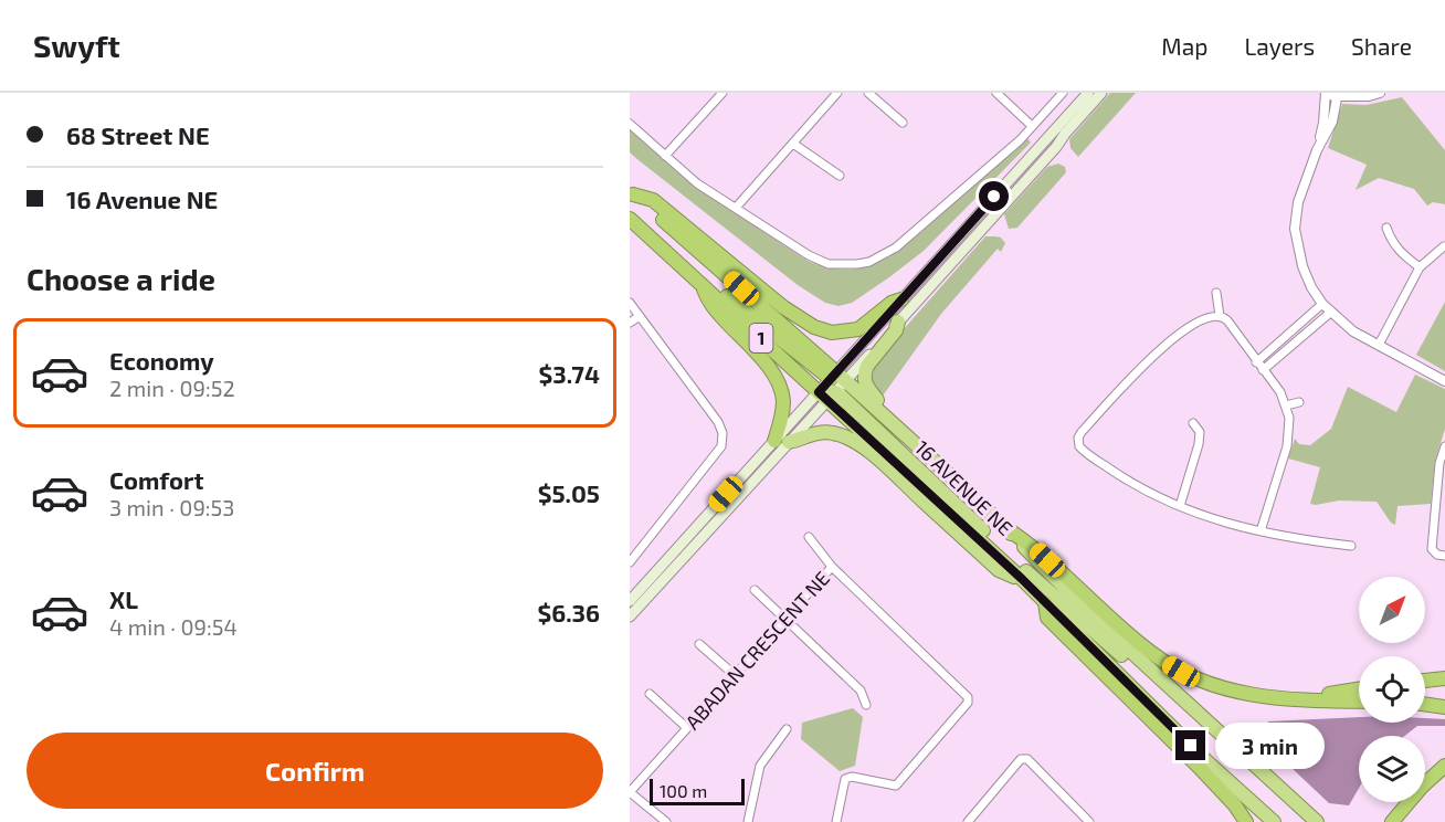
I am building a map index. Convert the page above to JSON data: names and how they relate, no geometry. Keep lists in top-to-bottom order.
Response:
{
  "streets": {
    "highway": ["1", "16 AVENUE NE"],
    "street": ["ABADAN CRESCENT NE"]
  },
  "scale_bar": "100 m",
  "north": "top right",
  "page": {
    "header": "Swyft",
    "nav": ["Map", "Layers", "Share"],
    "banner": ["68 Street NE", "16 Avenue NE"],
    "heading": "Choose a ride",
    "list": [
      {
        "name": "Economy",
        "note": "2 min · 09:52",
        "value": "$3.74"
      },
      {
        "name": "Comfort",
        "note": "3 min · 09:53",
        "value": "$5.05"
      },
      {
        "name": "XL",
        "note": "4 min · 09:54",
        "value": "$6.36"
      }
    ],
    "buttons": "Confirm",
    "bubble": "3 min",
    "scale": "100 m"
  }
}
